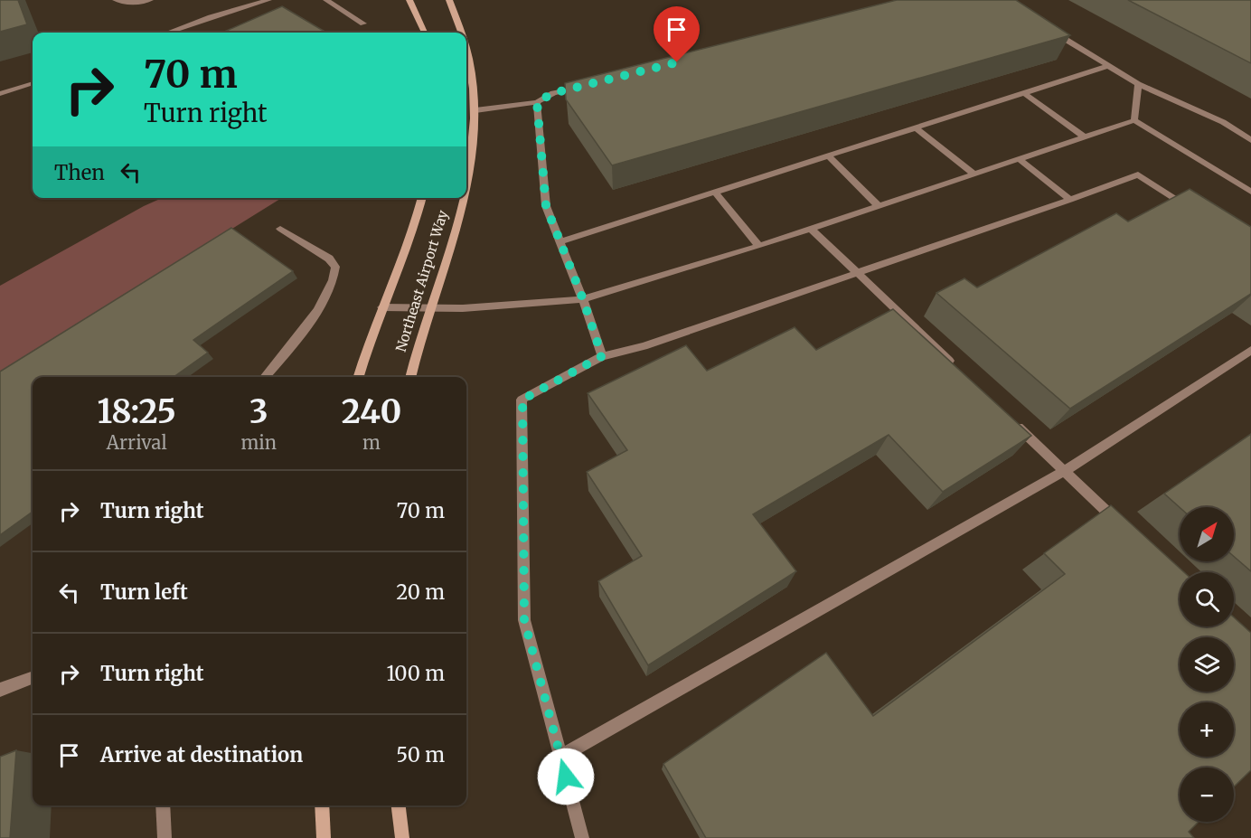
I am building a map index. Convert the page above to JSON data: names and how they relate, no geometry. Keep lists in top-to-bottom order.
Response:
{
  "streets": {
    "main road": ["Northeast Airport Way"]
  },
  "north": "top right",
  "page": {
    "turn": ["70 m", "Turn right"],
    "then": "Then",
    "eta": [
      "18:25",
      "Arrival",
      "3",
      "min",
      "240",
      "m"
    ],
    "list": [
      {
        "name": "Turn right",
        "value": "70 m"
      },
      {
        "name": "Turn left",
        "value": "20 m"
      },
      {
        "name": "Turn right",
        "value": "100 m"
      },
      {
        "name": "Arrive at destination",
        "value": "50 m"
      }
    ],
    "map_buttons": ["+", "−"]
  }
}
